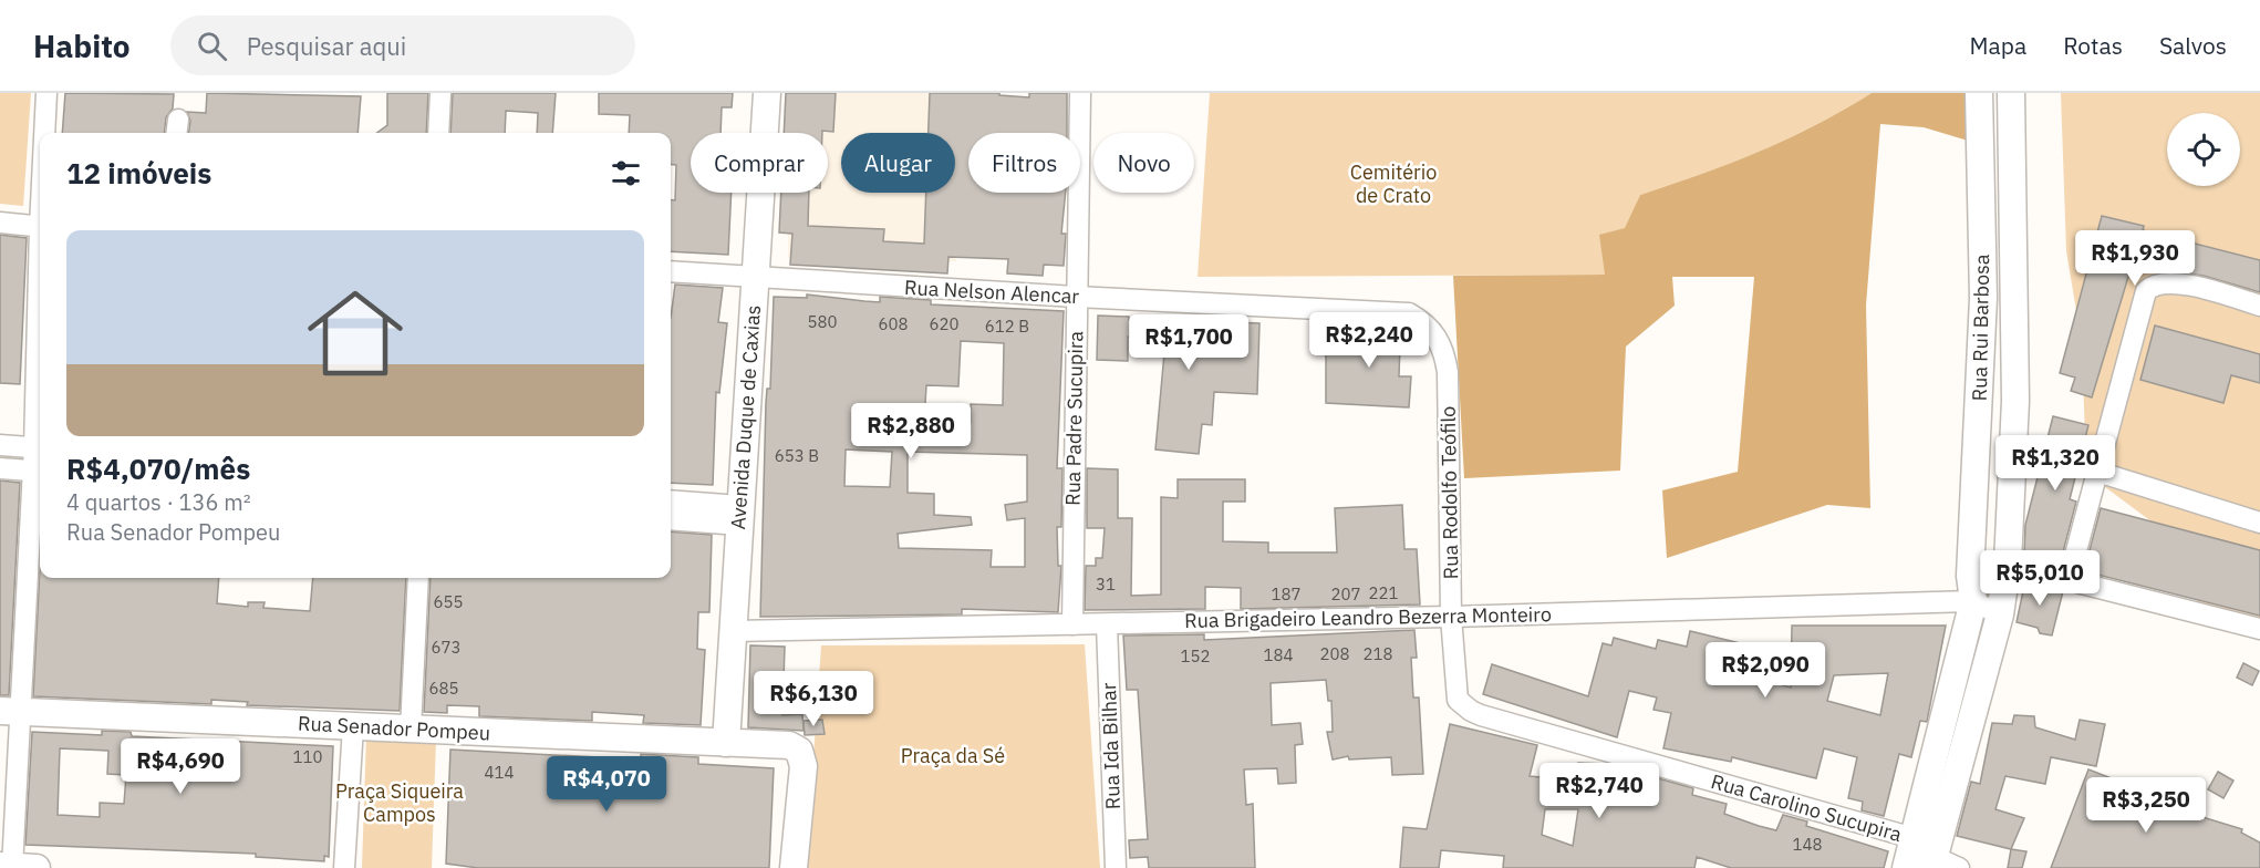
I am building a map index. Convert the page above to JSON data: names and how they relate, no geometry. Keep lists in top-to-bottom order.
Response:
{
  "streets": {
    "main road": ["Rua Rui Barbosa", "Avenida Duque de Caxias", "Rua Senador Pompeu"],
    "street": [
      "Rua Nelson Alencar",
      "Rua Padre Sucupira",
      "Rua Rodolfo Teófilo",
      "Rua Brigadeiro Leandro Bezerra Monteiro",
      "Rua Ida Bilhar",
      "Rua Carolino Sucupira"
    ]
  },
  "crossings": [
    ["Rua Nelson Alencar", "Avenida Duque de Caxias"],
    ["Rua Nelson Alencar", "Rua Padre Sucupira"],
    ["Rua Nelson Alencar", "Rua Rodolfo Teófilo"],
    ["Rua Rui Barbosa", "Rua Brigadeiro Leandro Bezerra Monteiro"],
    ["Rua Rui Barbosa", "Rua Carolino Sucupira"],
    ["Avenida Duque de Caxias", "Rua Brigadeiro Leandro Bezerra Monteiro"],
    ["Avenida Duque de Caxias", "Rua Senador Pompeu"],
    ["Rua Padre Sucupira", "Rua Brigadeiro Leandro Bezerra Monteiro"],
    ["Rua Rodolfo Teófilo", "Rua Brigadeiro Leandro Bezerra Monteiro"],
    ["Rua Rodolfo Teófilo", "Rua Carolino Sucupira"],
    ["Rua Brigadeiro Leandro Bezerra Monteiro", "Rua Ida Bilhar"]
  ],
  "parks": ["Cemitério de Crato", "Praça da Sé", "Praça Siqueira Campos"],
  "house_numbers": [
    "580",
    "608",
    "620",
    "612 B",
    "653 B",
    "31",
    "221",
    "187",
    "207",
    "655",
    "673",
    "208",
    "218",
    "184",
    "152",
    "685",
    "110",
    "414",
    "148"
  ],
  "page": {
    "header": "Habito",
    "search": "Pesquisar aqui",
    "nav": ["Mapa", "Rotas", "Salvos"],
    "chip": [
      "Comprar",
      "Alugar",
      "Filtros",
      "Novo"
    ],
    "heading": "12 imóveis",
    "list": [
      {
        "name": "R$4,070/mês",
        "note": "4 quartos · 136 m² · Rua Senador Pompeu"
      }
    ],
    "price": [
      "R$1,930",
      "R$2,240",
      "R$1,700",
      "R$2,880",
      "R$1,320",
      "R$5,010",
      "R$2,090",
      "R$6,130",
      "R$4,690",
      "R$4,070",
      "R$2,740",
      "R$3,250"
    ]
  }
}
